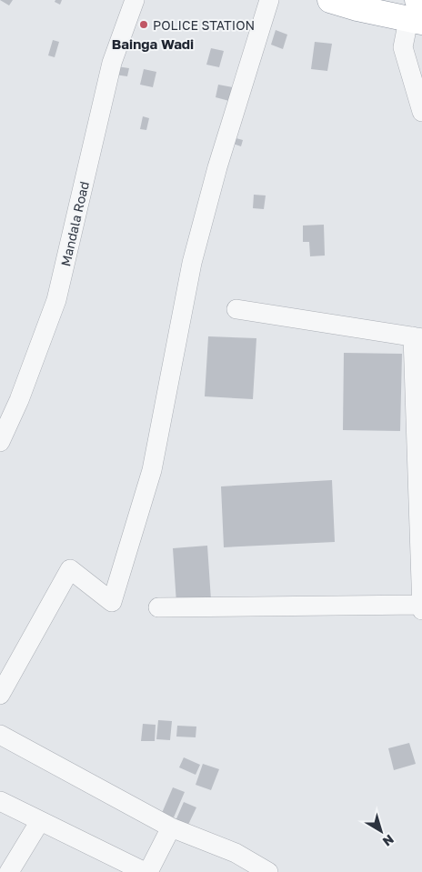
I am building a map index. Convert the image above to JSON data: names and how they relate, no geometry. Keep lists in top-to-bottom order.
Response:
{
  "streets": {
    "street": ["Mandala Road"]
  },
  "districts": ["Bainga Wadi"],
  "places": ["POLICE STATION"],
  "north": "bottom right"
}
